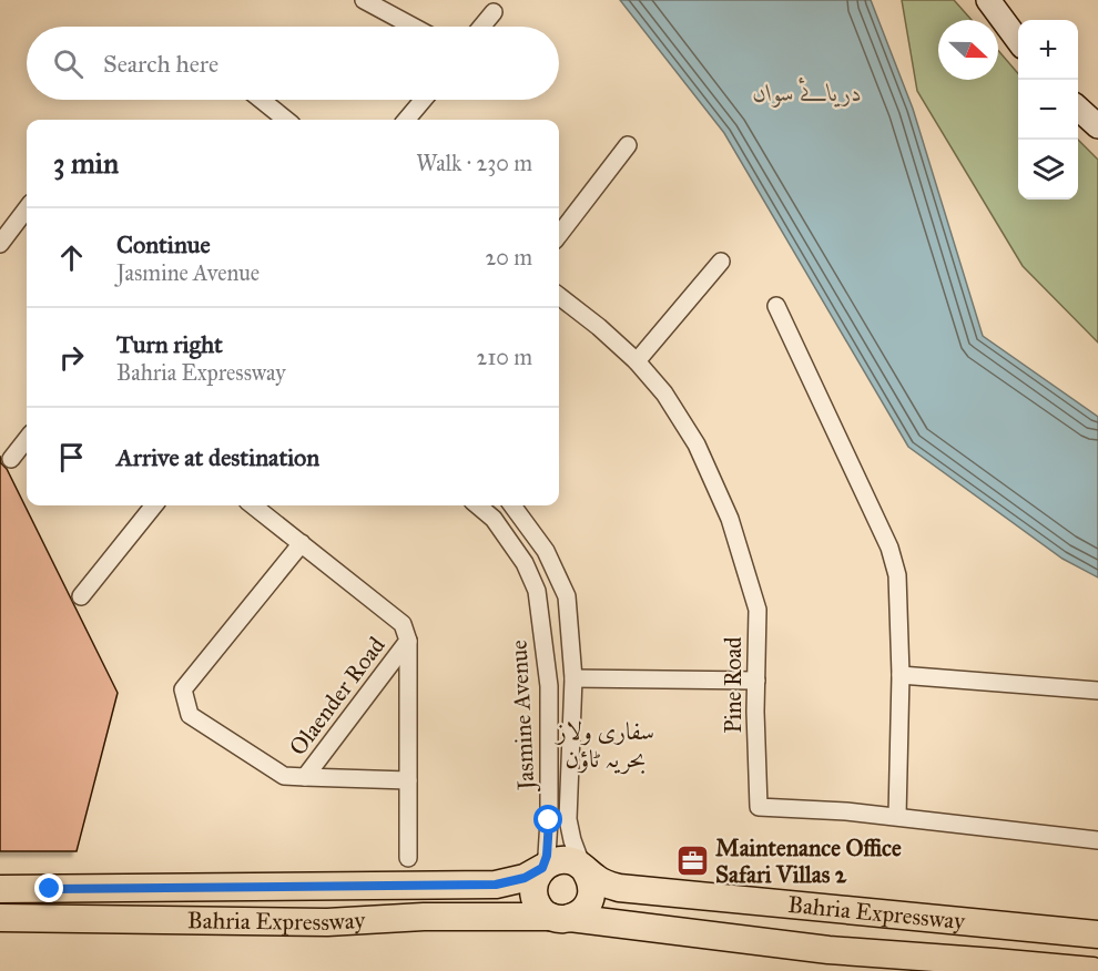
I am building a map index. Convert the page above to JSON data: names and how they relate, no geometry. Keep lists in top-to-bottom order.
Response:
{
  "streets": {
    "main road": ["Bahria Expressway"],
    "street": ["Pine Road", "Olaender Road", "Jasmine Avenue"]
  },
  "crossings": [
    ["Jasmine Avenue", "Bahria Expressway"]
  ],
  "districts": ["سفاری ولاز بحریہ ٹاؤن"],
  "water": ["دریائے سواں"],
  "places": {
    "office": ["Maintenance Office Safari Villas 2"]
  },
  "north": "right",
  "page": {
    "map_buttons": ["+", "−"],
    "search": "Search here",
    "heading": ["3 min", "Walk · 230 m"],
    "list": [
      ["Continue", "Jasmine Avenue", "20 m"],
      ["Turn right", "Bahria Expressway", "210 m"],
      "Arrive at destination"
    ]
  }
}
